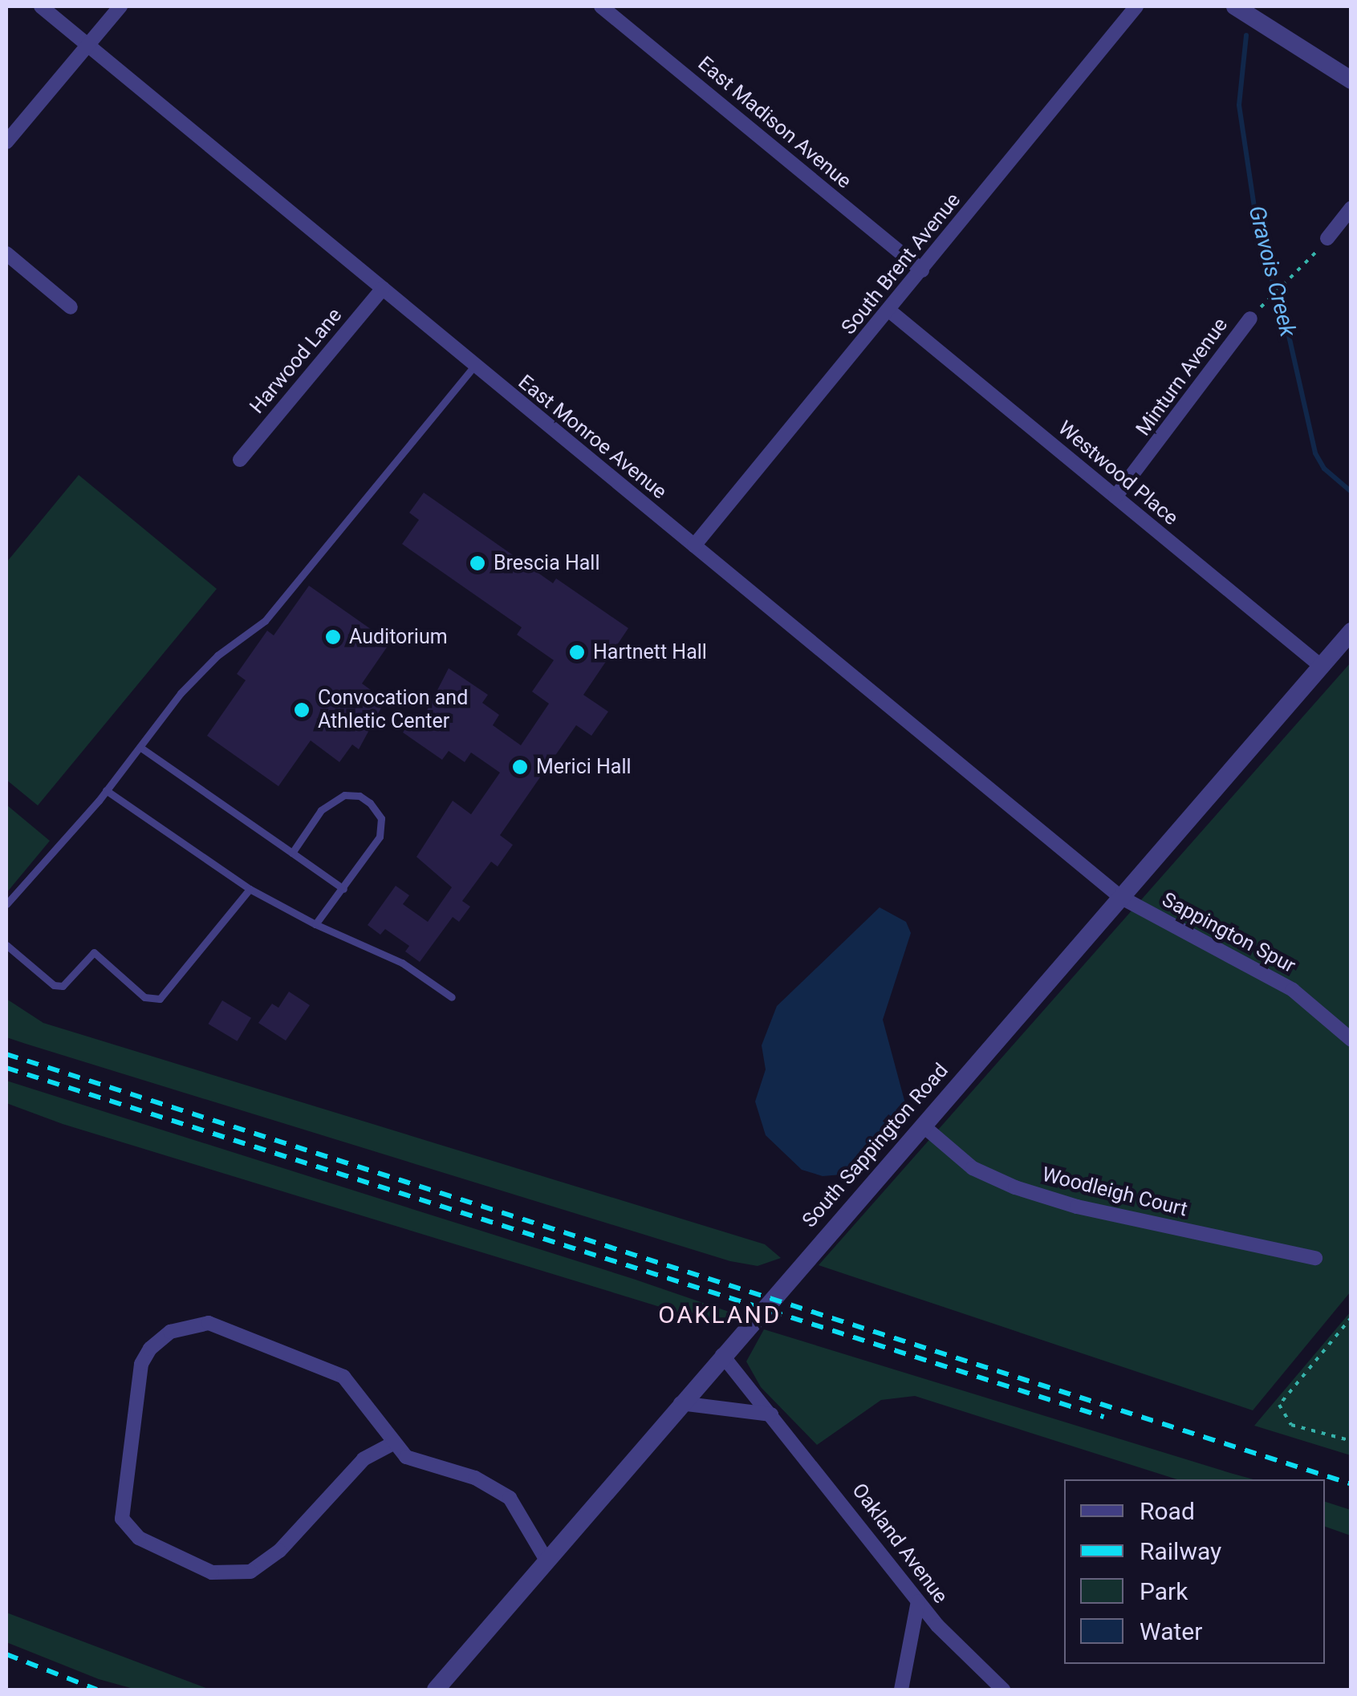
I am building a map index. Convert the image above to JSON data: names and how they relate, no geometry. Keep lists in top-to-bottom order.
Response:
{
  "streets": {
    "street": [
      "East Madison Avenue",
      "South Brent Avenue",
      "Harwood Lane",
      "Minturn Avenue",
      "East Monroe Avenue",
      "Westwood Place",
      "Sappington Spur",
      "South Sappington Road",
      "Woodleigh Court",
      "Oakland Avenue"
    ]
  },
  "crossings": [
    ["East Madison Avenue", "South Brent Avenue"],
    ["South Brent Avenue", "East Monroe Avenue"],
    ["South Brent Avenue", "Westwood Place"],
    ["Harwood Lane", "East Monroe Avenue"],
    ["Minturn Avenue", "Westwood Place"],
    ["East Monroe Avenue", "Sappington Spur"],
    ["East Monroe Avenue", "South Sappington Road"],
    ["Westwood Place", "South Sappington Road"],
    ["Sappington Spur", "South Sappington Road"],
    ["South Sappington Road", "Woodleigh Court"],
    ["South Sappington Road", "Oakland Avenue"]
  ],
  "districts": ["OAKLAND"],
  "water": ["Gravois Creek"],
  "places": [
    "Brescia Hall",
    "Auditorium",
    "Hartnett Hall",
    "Convocation and Athletic Center",
    "Merici Hall"
  ],
  "legend": [
    "Road",
    "Railway",
    "Park",
    "Water"
  ]
}
